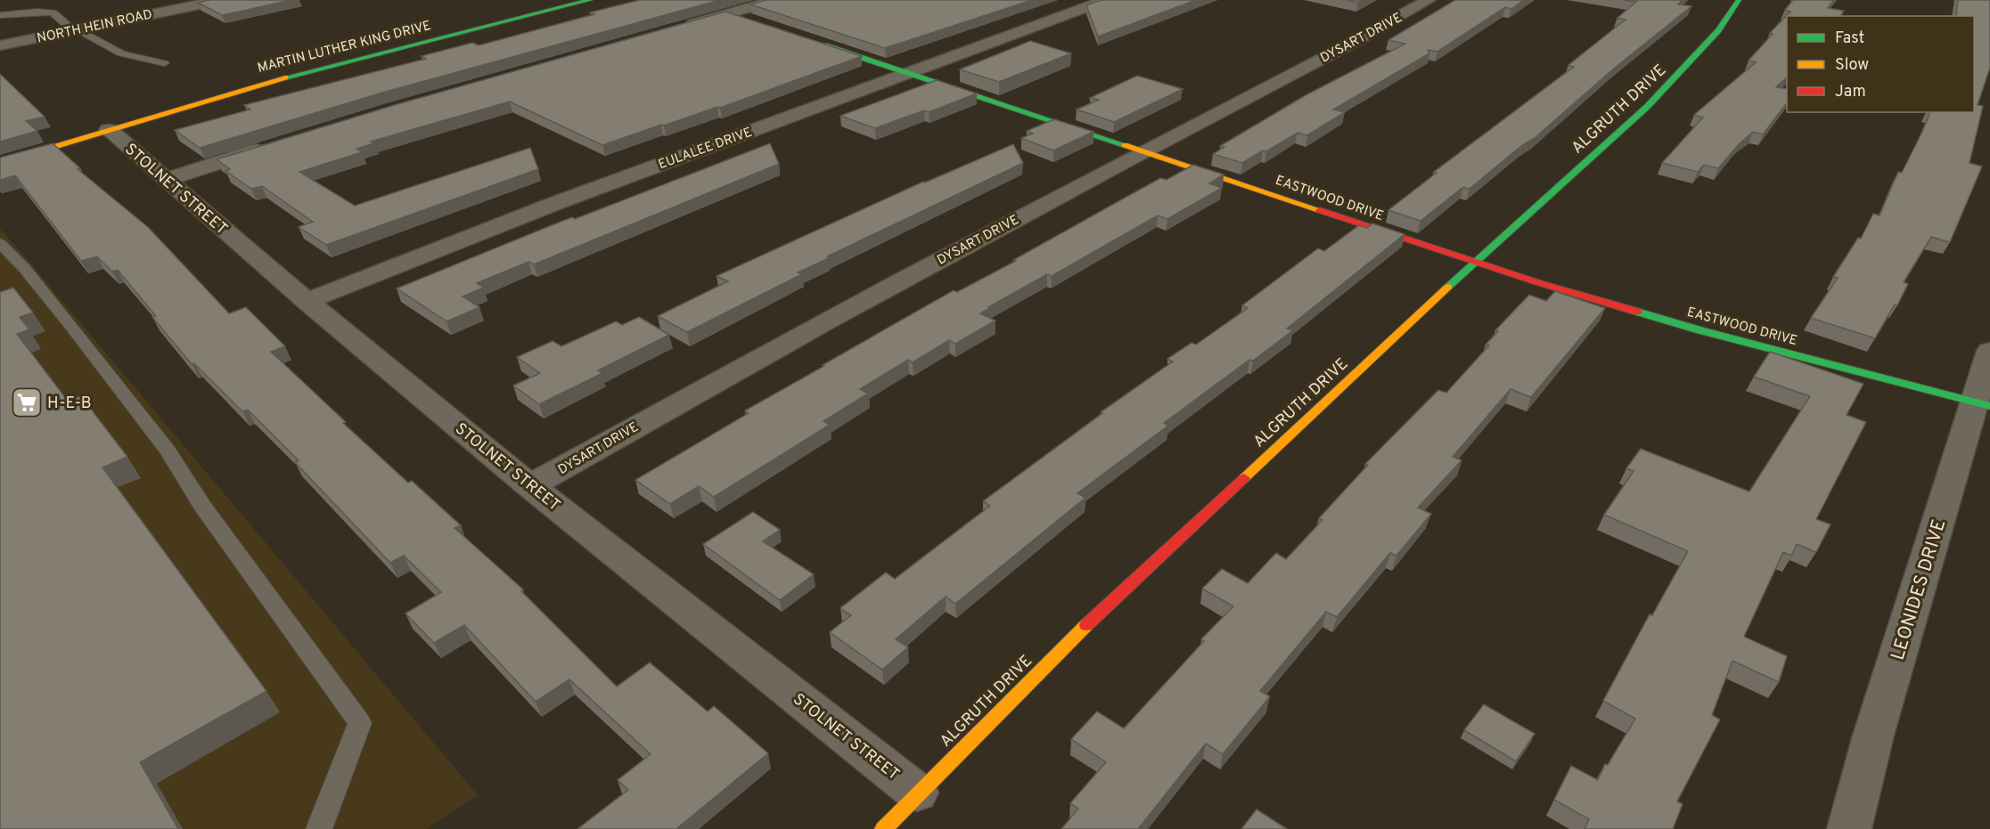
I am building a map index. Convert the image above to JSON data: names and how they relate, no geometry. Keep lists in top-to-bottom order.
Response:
{
  "streets": {
    "street": [
      "NORTH HEIN ROAD",
      "DYSART DRIVE",
      "MARTIN LUTHER KING DRIVE",
      "ALGRUTH DRIVE",
      "EULALEE DRIVE",
      "STOLNET STREET",
      "EASTWOOD DRIVE",
      "LEONIDES DRIVE"
    ]
  },
  "crossings": [
    ["DYSART DRIVE", "STOLNET STREET"],
    ["DYSART DRIVE", "EASTWOOD DRIVE"],
    ["MARTIN LUTHER KING DRIVE", "STOLNET STREET"],
    ["ALGRUTH DRIVE", "STOLNET STREET"],
    ["ALGRUTH DRIVE", "EASTWOOD DRIVE"],
    ["EULALEE DRIVE", "STOLNET STREET"],
    ["EULALEE DRIVE", "EASTWOOD DRIVE"],
    ["EASTWOOD DRIVE", "LEONIDES DRIVE"]
  ],
  "places": {
    "supermarket": ["H-E-B"]
  },
  "legend": ["Fast", "Slow", "Jam"]
}
